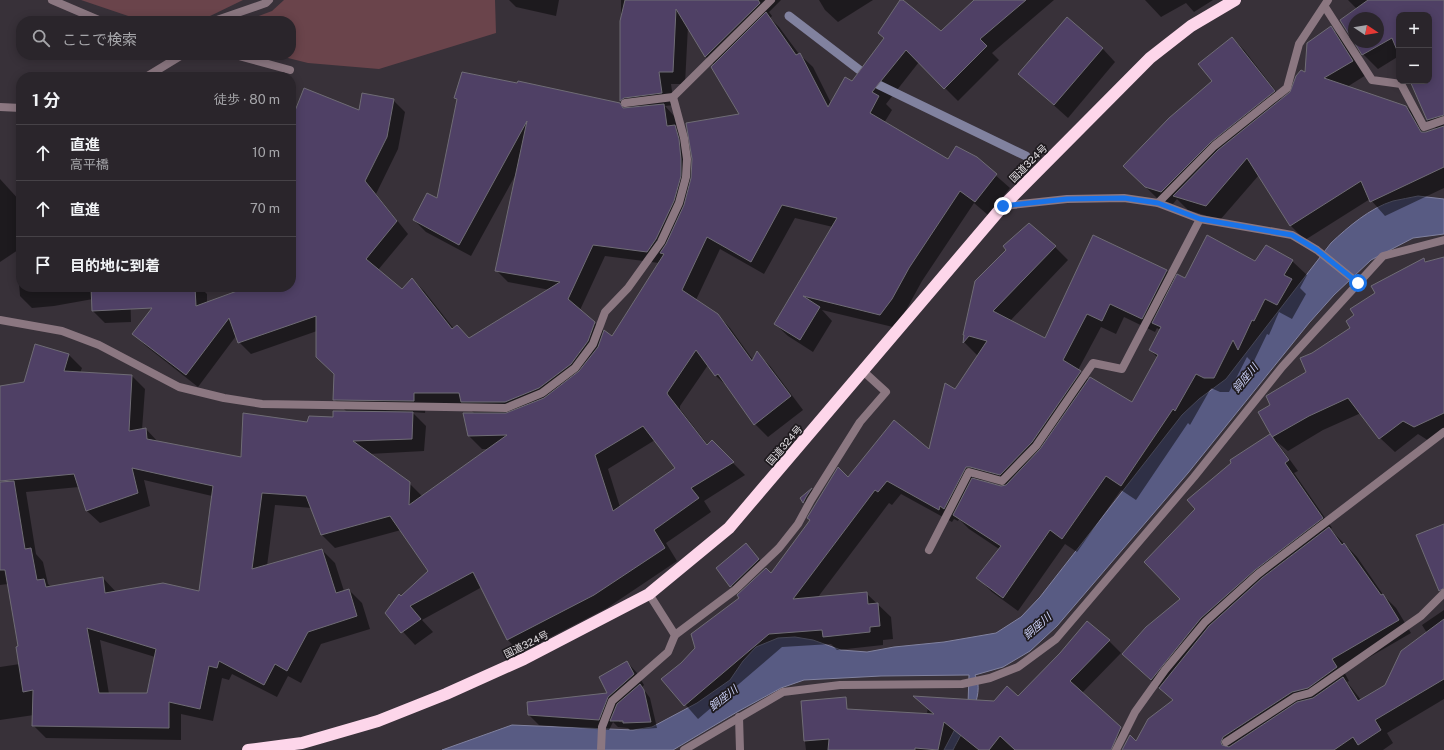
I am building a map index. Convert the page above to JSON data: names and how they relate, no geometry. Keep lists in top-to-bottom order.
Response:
{
  "streets": {
    "highway": ["国道324号"]
  },
  "water": ["銅座川"],
  "north": "right",
  "page": {
    "map_buttons": ["+", "−"],
    "search": "ここで検索",
    "heading": ["1 分", "徒歩 · 80 m"],
    "list": [
      ["直進", "高平橋", "10 m"],
      ["直進", "70 m"],
      "目的地に到着"
    ]
  }
}
